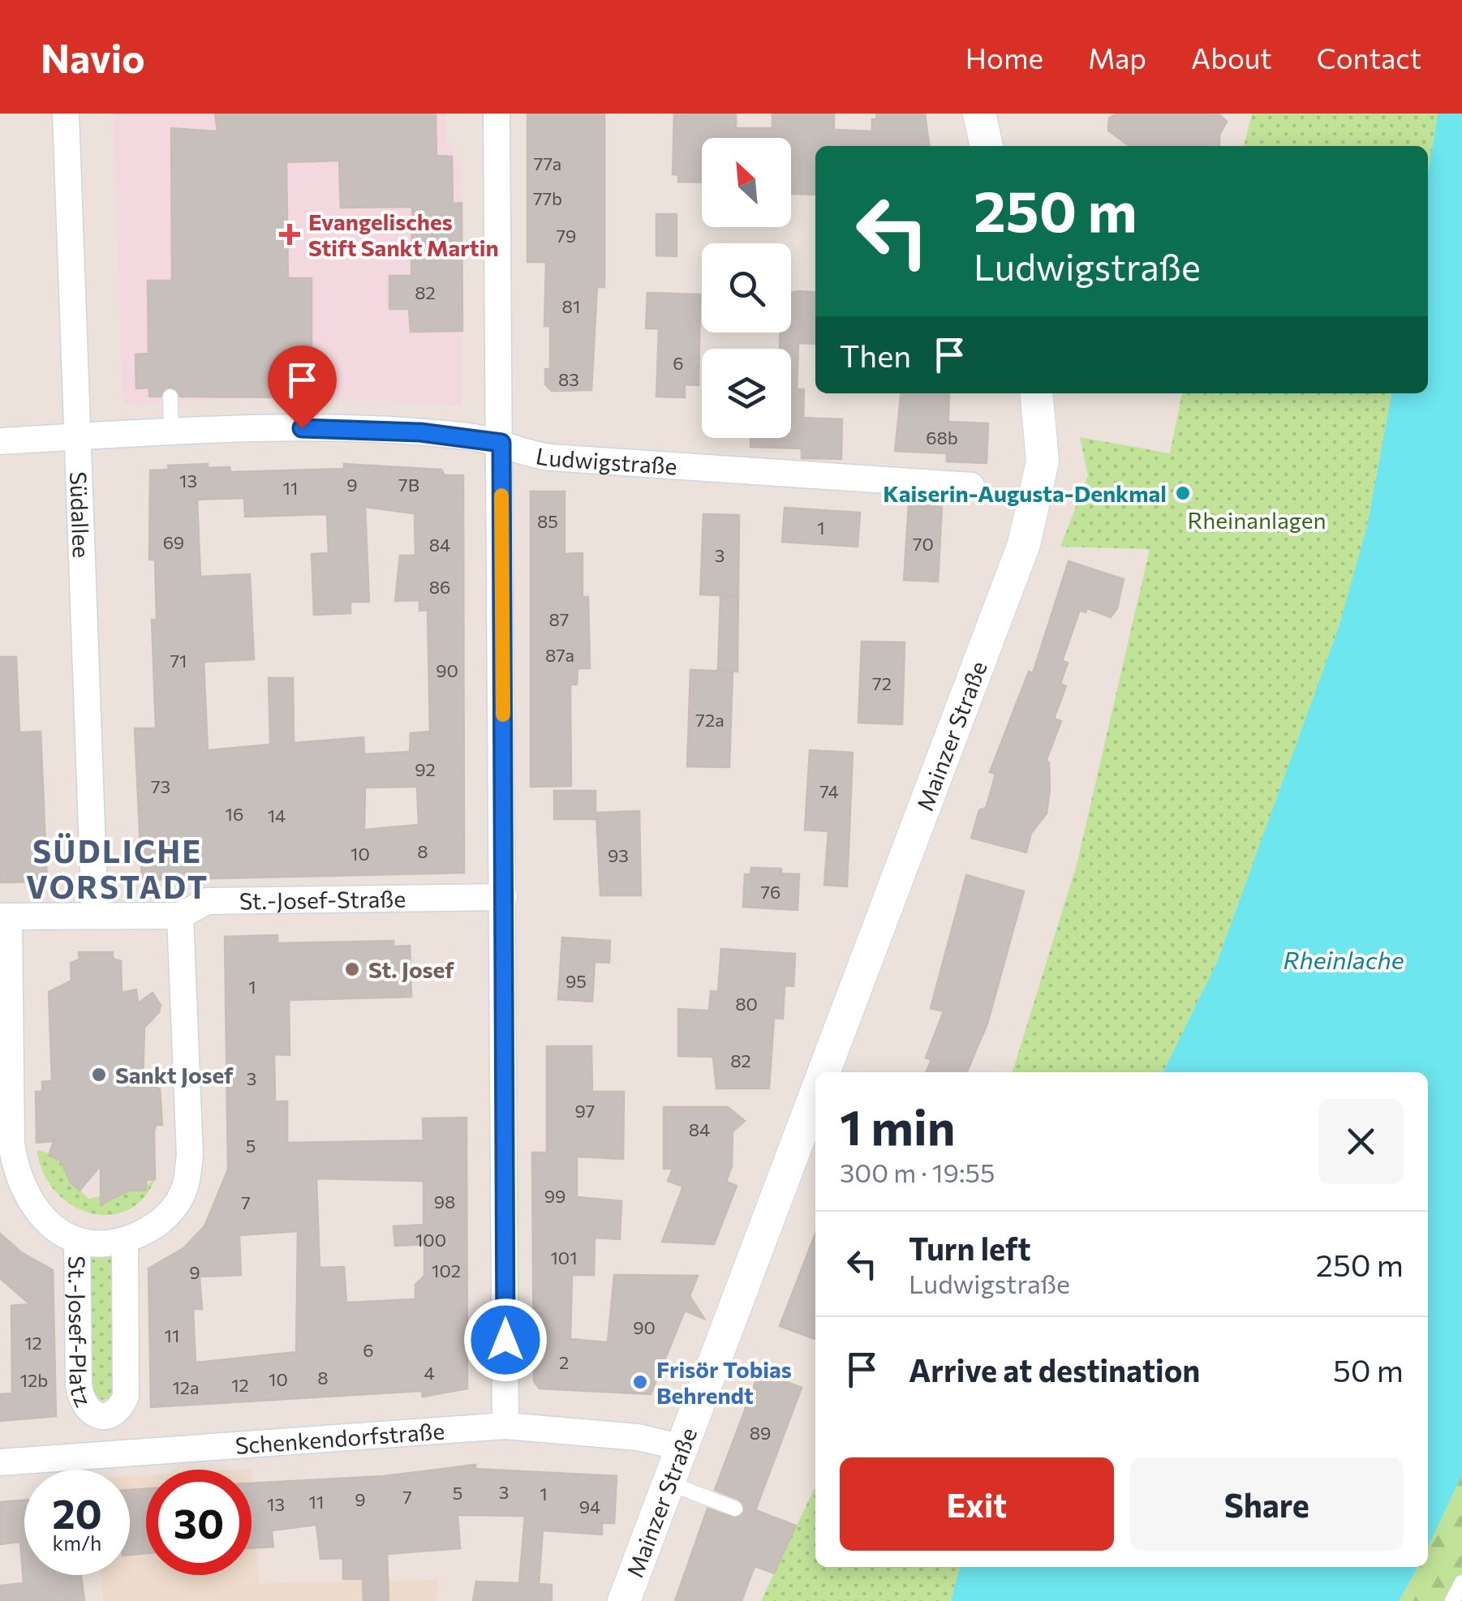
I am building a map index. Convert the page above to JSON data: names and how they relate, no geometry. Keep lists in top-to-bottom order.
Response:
{
  "streets": {
    "street": [
      "Ludwigstraße",
      "Südallee",
      "Mainzer Straße",
      "St.-Josef-Straße",
      "St.-Josef-Platz",
      "Schenkendorfstraße"
    ]
  },
  "crossings": [
    ["Ludwigstraße", "Südallee"],
    ["Südallee", "St.-Josef-Straße"],
    ["Mainzer Straße", "Schenkendorfstraße"],
    ["St.-Josef-Straße", "St.-Josef-Platz"]
  ],
  "districts": ["SÜDLICHE VORSTADT"],
  "water": ["Rheinlache"],
  "parks": ["Rheinanlagen"],
  "places": {
    "health": ["Evangelisches Stift Sankt Martin"],
    "other": [
      "Kaiserin-Augusta-Denkmal",
      "St. Josef",
      "Sankt Josef",
      "Frisör Tobias Behrendt"
    ]
  },
  "house_numbers": [
    "77a",
    "77b",
    "79",
    "82",
    "81",
    "6",
    "83",
    "68b",
    "13",
    "9",
    "7B",
    "11",
    "85",
    "1",
    "69",
    "70",
    "84",
    "3",
    "86",
    "87",
    "87a",
    "71",
    "90",
    "72",
    "72a",
    "92",
    "73",
    "74",
    "16",
    "14",
    "8",
    "10",
    "93",
    "76",
    "95",
    "1",
    "80",
    "82",
    "3",
    "97",
    "84",
    "5",
    "99",
    "98",
    "7",
    "100",
    "101",
    "102",
    "9",
    "90",
    "11",
    "12",
    "6",
    "2",
    "4",
    "8",
    "10",
    "12b",
    "12",
    "12a",
    "89",
    "3",
    "5",
    "1",
    "7",
    "9",
    "11",
    "13",
    "94"
  ],
  "north": "top left",
  "page": {
    "header": "Navio",
    "nav": [
      "Home",
      "Map",
      "About",
      "Contact"
    ],
    "turn": ["250 m", "Ludwigstraße"],
    "then": "Then",
    "heading": ["1 min", "300 m · 19:55"],
    "list": [
      {
        "name": "Turn left",
        "note": "Ludwigstraße",
        "value": "250 m"
      },
      {
        "name": "Arrive at destination",
        "value": "50 m"
      }
    ],
    "buttons": ["Exit", "Share"],
    "speed": "20 km/h",
    "limit": "30"
  }
}
